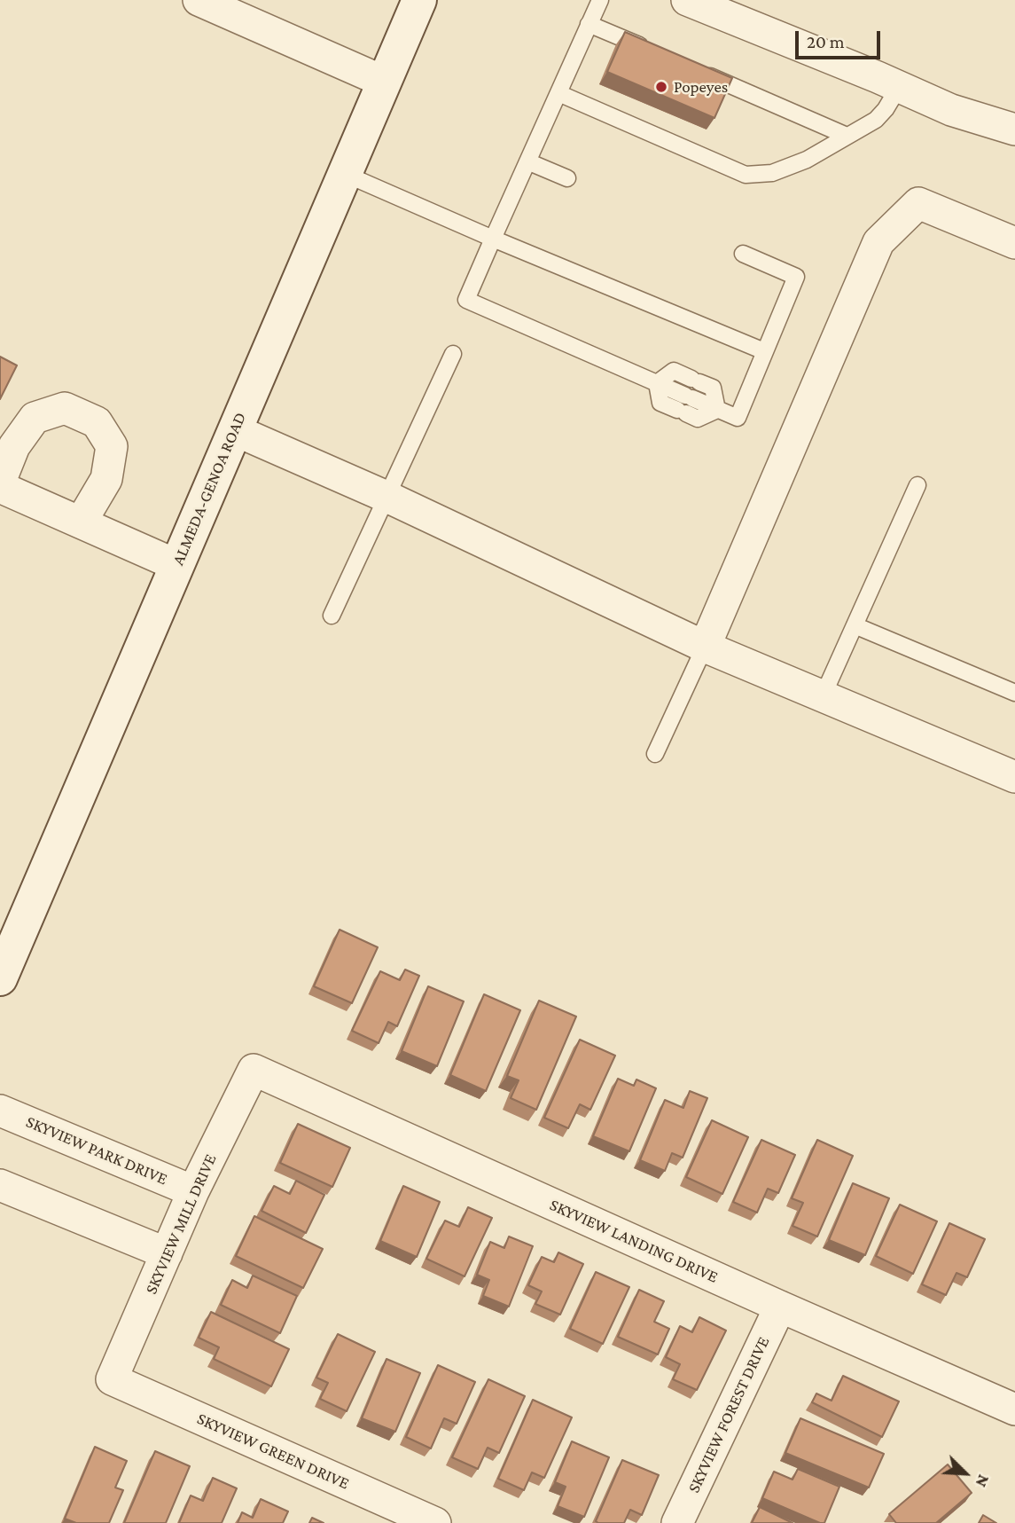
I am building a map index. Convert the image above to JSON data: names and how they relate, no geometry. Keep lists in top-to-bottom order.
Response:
{
  "streets": {
    "main road": ["ALMEDA-GENOA ROAD"],
    "street": [
      "SKYVIEW PARK DRIVE",
      "SKYVIEW MILL DRIVE",
      "SKYVIEW LANDING DRIVE",
      "SKYVIEW FOREST DRIVE",
      "SKYVIEW GREEN DRIVE"
    ]
  },
  "crossings": [
    ["SKYVIEW PARK DRIVE", "SKYVIEW MILL DRIVE"],
    ["SKYVIEW MILL DRIVE", "SKYVIEW LANDING DRIVE"],
    ["SKYVIEW MILL DRIVE", "SKYVIEW GREEN DRIVE"],
    ["SKYVIEW LANDING DRIVE", "SKYVIEW FOREST DRIVE"]
  ],
  "places": ["Popeyes"],
  "scale_bar": "20 m",
  "north": "bottom right"
}
